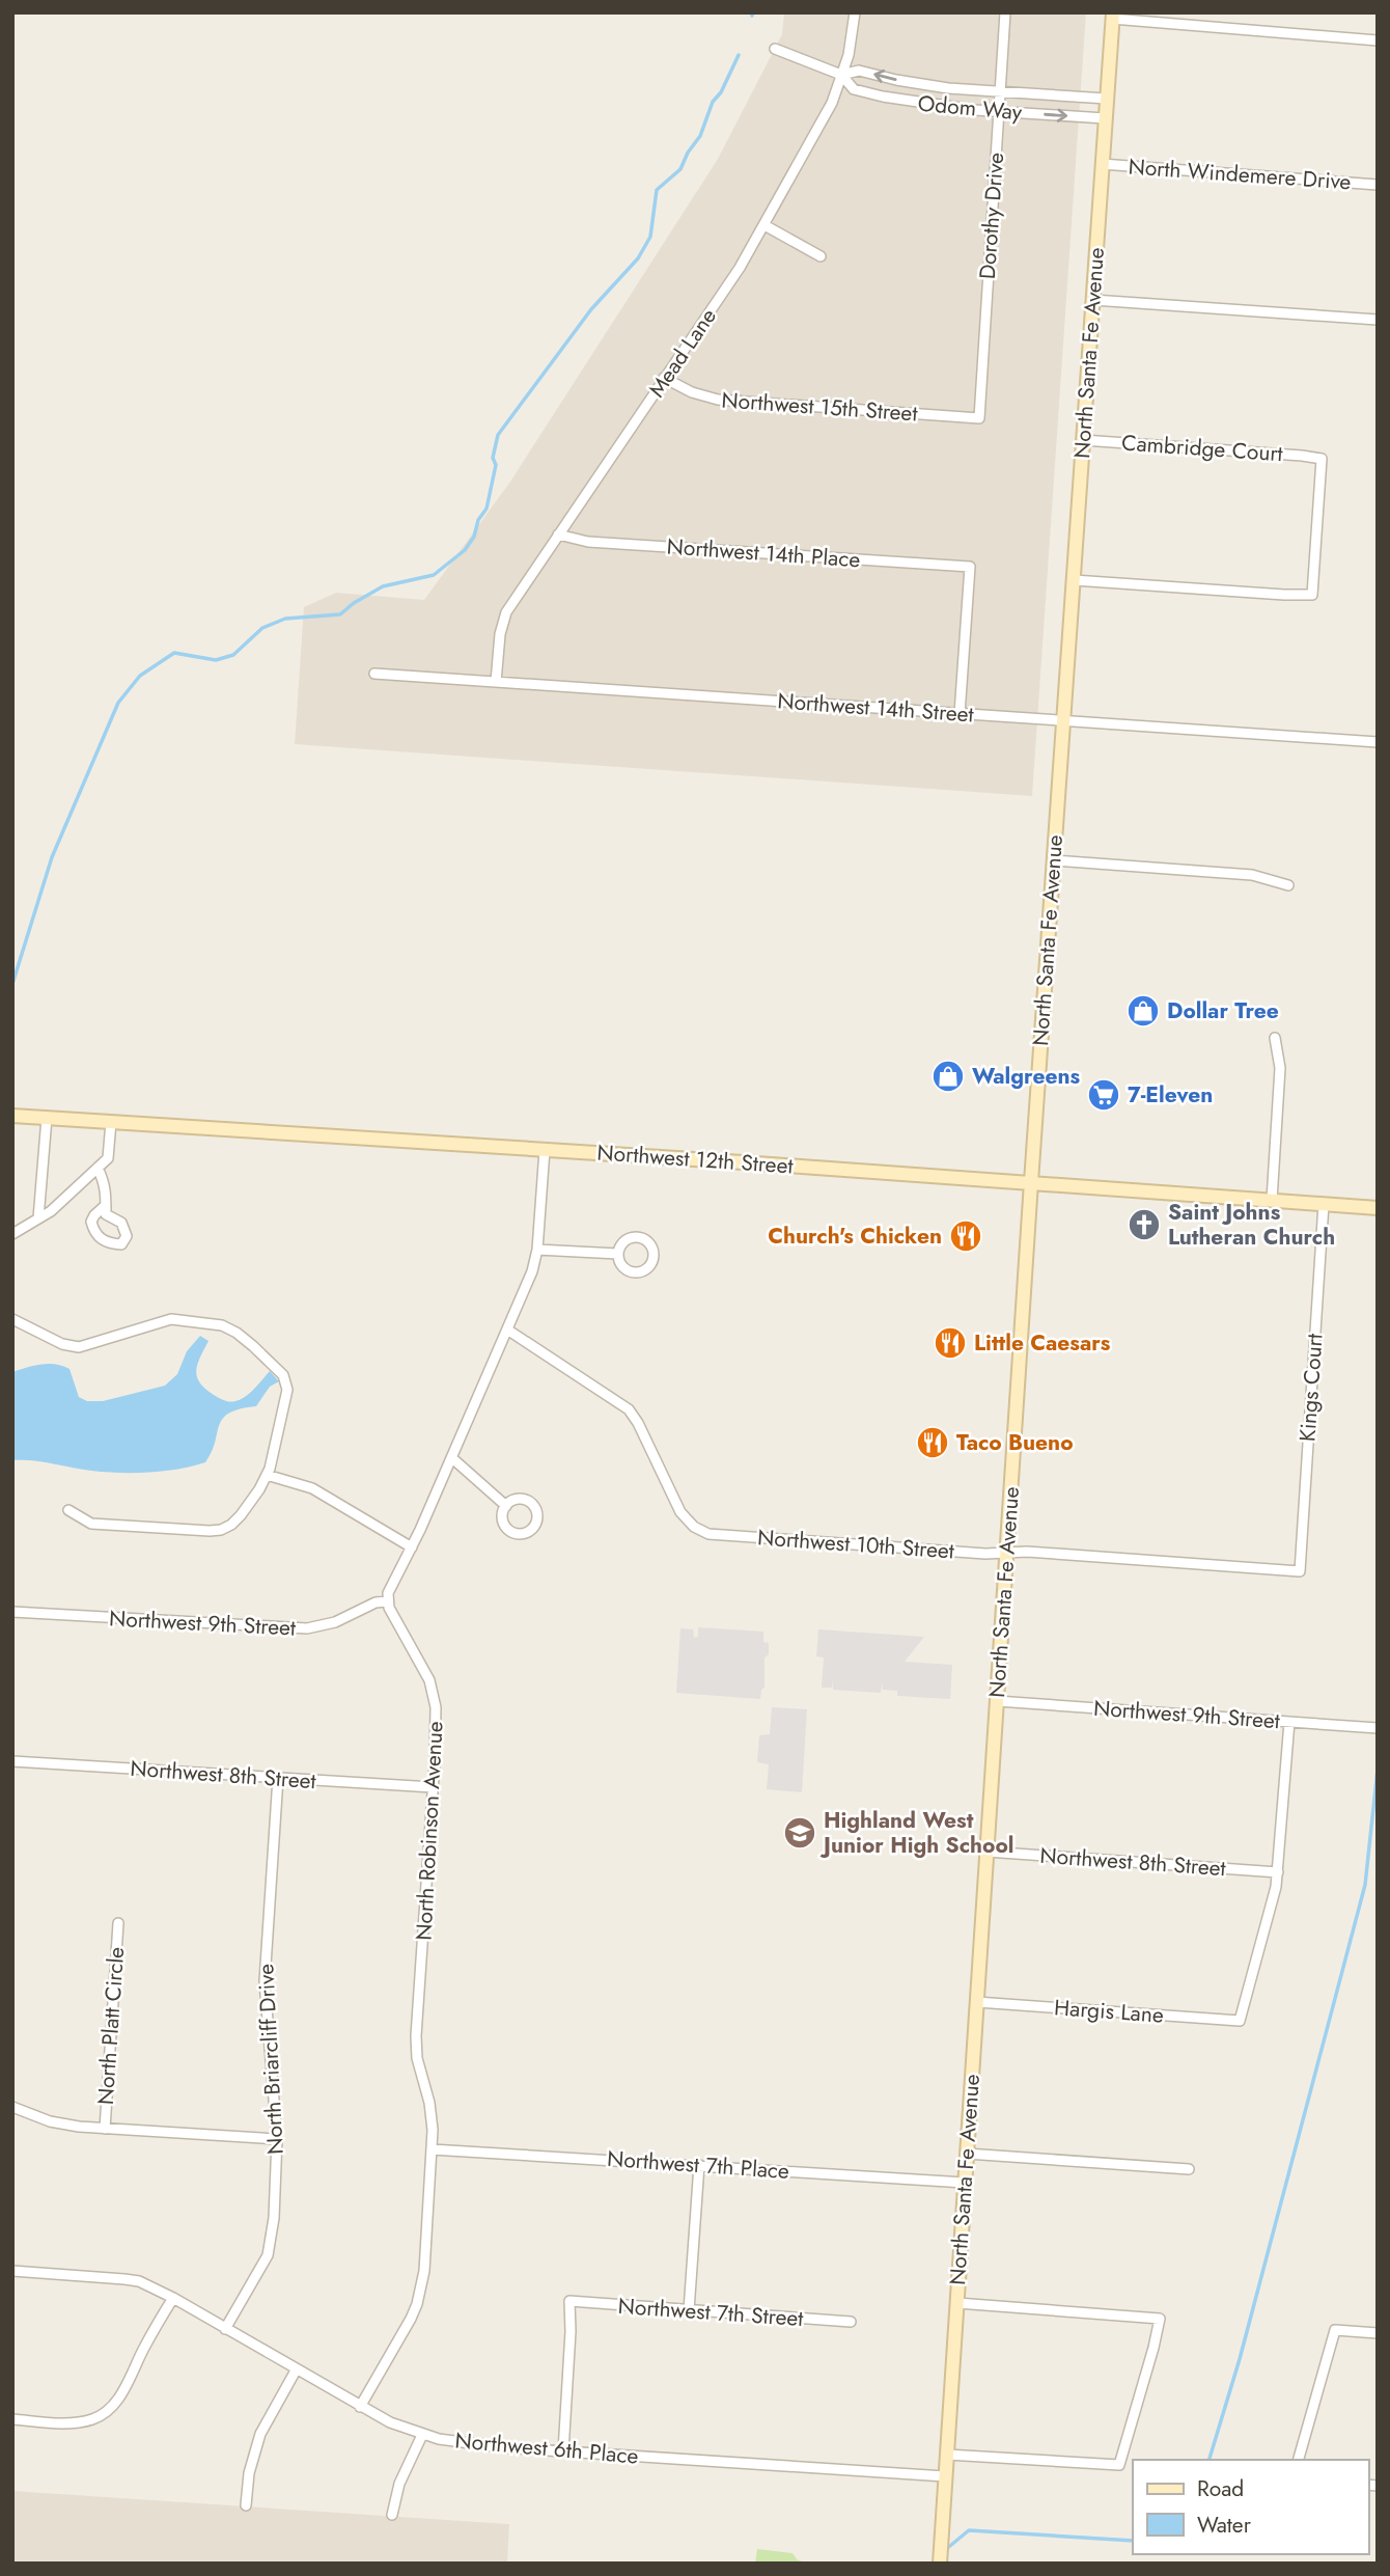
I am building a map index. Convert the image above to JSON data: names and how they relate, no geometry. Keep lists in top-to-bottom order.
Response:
{
  "streets": {
    "main road": ["North Santa Fe Avenue", "Northwest 12th Street"],
    "street": [
      "Odom Way",
      "North Windemere Drive",
      "Dorothy Drive",
      "Mead Lane",
      "Northwest 15th Street",
      "Cambridge Court",
      "Northwest 14th Place",
      "Northwest 14th Street",
      "Kings Court",
      "Northwest 10th Street",
      "Northwest 9th Street",
      "Northwest 8th Street",
      "North Robinson Avenue",
      "Hargis Lane",
      "North Platt Circle",
      "North Briarcliff Drive",
      "Northwest 7th Place",
      "Northwest 7th Street",
      "Northwest 6th Place"
    ]
  },
  "crossings": [
    ["Odom Way", "Dorothy Drive"],
    ["Odom Way", "Mead Lane"],
    ["Odom Way", "North Santa Fe Avenue"],
    ["North Windemere Drive", "North Santa Fe Avenue"],
    ["Dorothy Drive", "Northwest 15th Street"],
    ["Mead Lane", "Northwest 15th Street"],
    ["Mead Lane", "Northwest 14th Place"],
    ["Mead Lane", "Northwest 14th Street"],
    ["North Santa Fe Avenue", "Cambridge Court"],
    ["North Santa Fe Avenue", "Northwest 14th Street"],
    ["North Santa Fe Avenue", "Northwest 12th Street"],
    ["North Santa Fe Avenue", "Northwest 10th Street"],
    ["North Santa Fe Avenue", "Northwest 9th Street"],
    ["North Santa Fe Avenue", "Northwest 8th Street"],
    ["North Santa Fe Avenue", "Hargis Lane"],
    ["North Santa Fe Avenue", "Northwest 7th Place"],
    ["North Santa Fe Avenue", "Northwest 6th Place"],
    ["Northwest 14th Place", "Northwest 14th Street"],
    ["Northwest 12th Street", "Kings Court"],
    ["Kings Court", "Northwest 10th Street"],
    ["Northwest 9th Street", "North Robinson Avenue"],
    ["Northwest 8th Street", "North Robinson Avenue"],
    ["Northwest 8th Street", "Hargis Lane"],
    ["Northwest 8th Street", "North Briarcliff Drive"],
    ["North Robinson Avenue", "Northwest 7th Place"],
    ["North Robinson Avenue", "Northwest 6th Place"],
    ["North Briarcliff Drive", "Northwest 6th Place"],
    ["Northwest 7th Street", "Northwest 6th Place"]
  ],
  "places": {
    "shop": ["Dollar Tree", "Walgreens"],
    "supermarket": ["7-Eleven"],
    "church": ["Saint Johns Lutheran Church"],
    "restaurant": ["Church's Chicken", "Little Caesars", "Taco Bueno"],
    "school or university": ["Highland West Junior High School"]
  },
  "legend": ["Road", "Water"]
}
